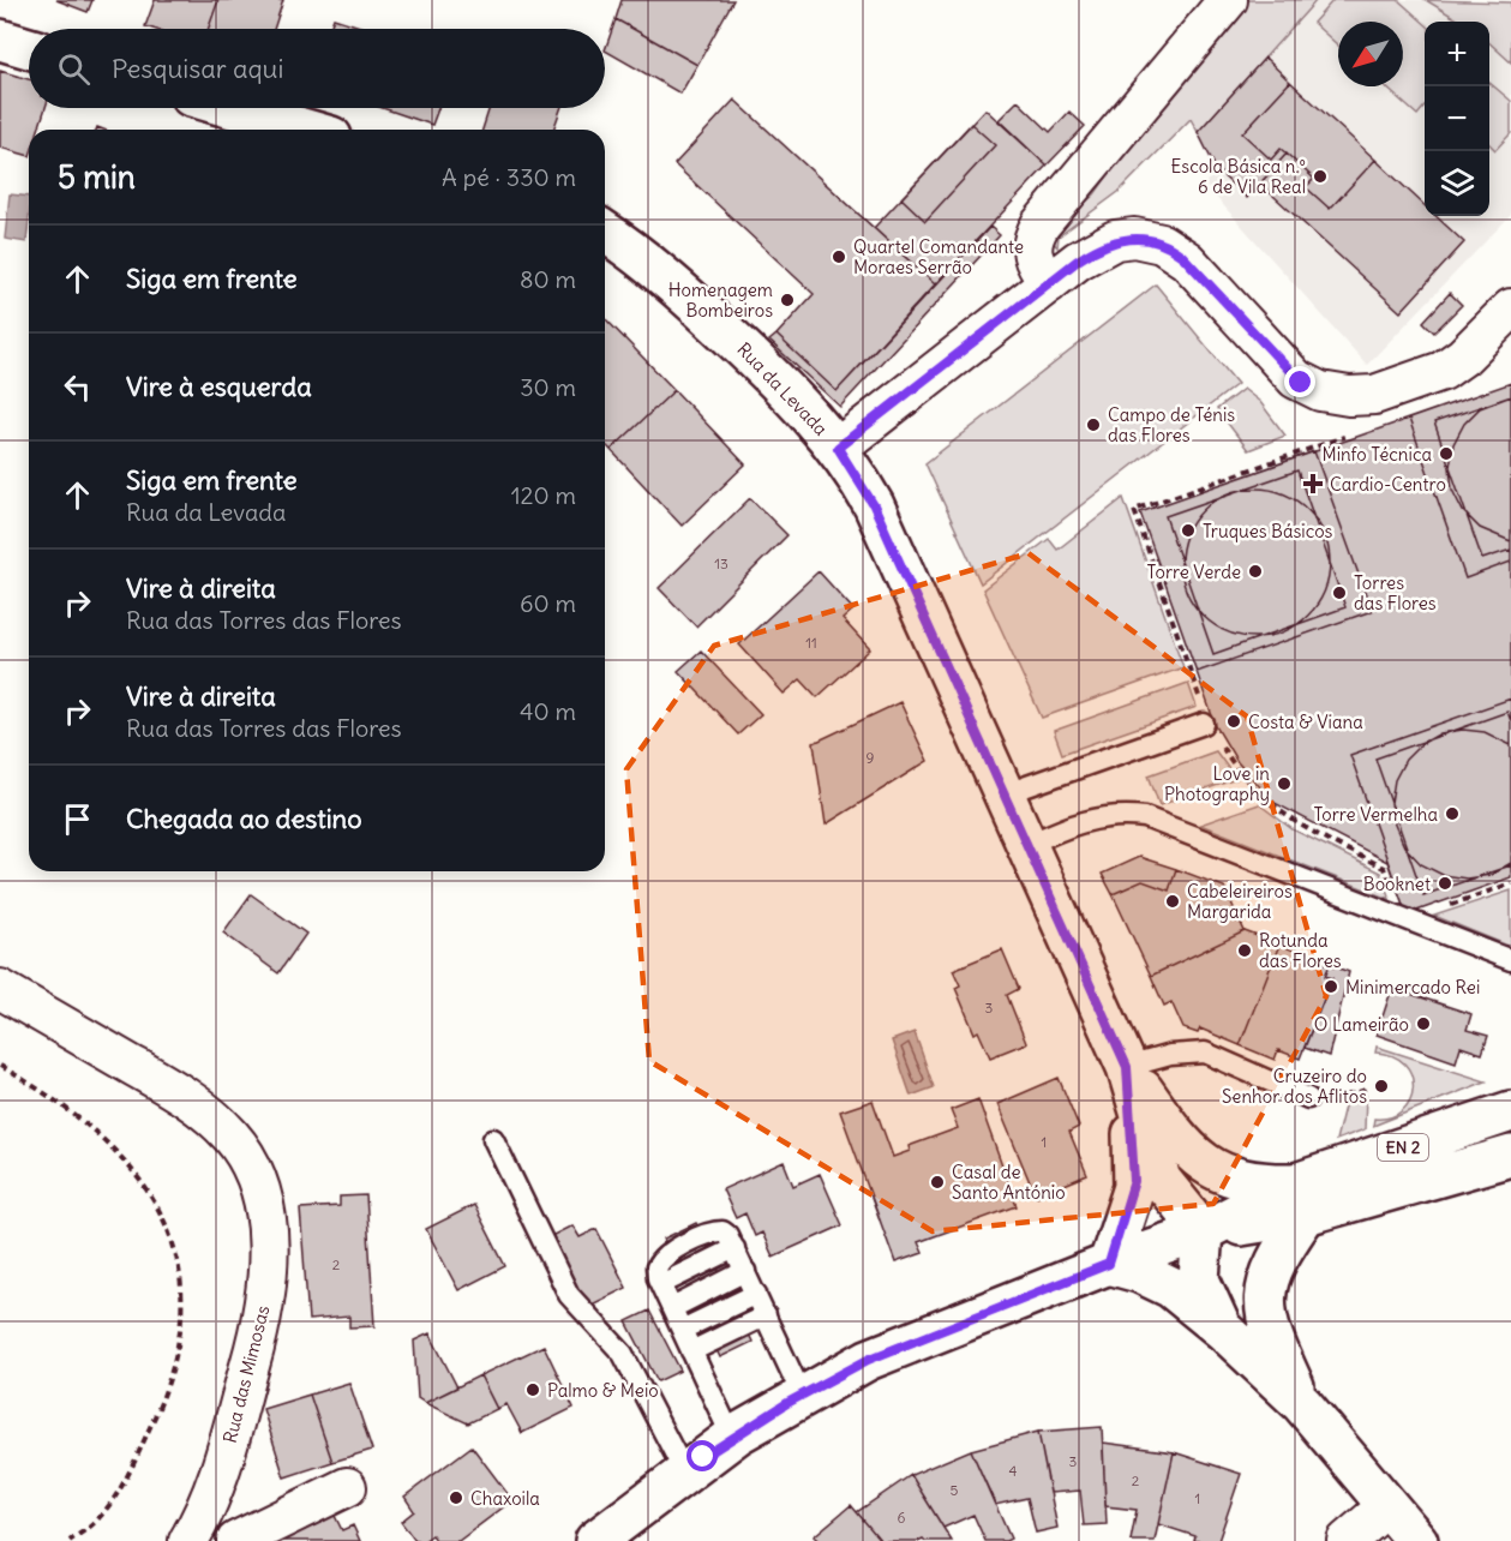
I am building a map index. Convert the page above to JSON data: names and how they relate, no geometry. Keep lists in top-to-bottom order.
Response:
{
  "streets": {
    "main road": ["Rua da Levada", "EN 2"],
    "street": ["Rua das Mimosas"]
  },
  "places": {
    "other": [
      "Escola Básica n.º 6 de Vila Real",
      "Quartel Comandante Moraes Serrão",
      "Homenagem Bombeiros",
      "Campo de Ténis das Flores",
      "Minfo Técnica",
      "Truques Básicos",
      "Torre Verde",
      "Torres das Flores",
      "Costa & Viana",
      "Love in Photography",
      "Torre Vermelha",
      "Booknet",
      "Cabeleireiros Margarida",
      "Rotunda das Flores",
      "Minimercado Rei",
      "O Lameirão",
      "Cruzeiro do Senhor dos Aflitos",
      "Casal de Santo António",
      "Palmo & Meio",
      "Chaxoila"
    ],
    "health": ["Cardio-Centro"]
  },
  "house_numbers": [
    "13",
    "11",
    "9",
    "3",
    "1",
    "2",
    "3",
    "4",
    "2",
    "5",
    "1",
    "6"
  ],
  "north": "bottom left",
  "page": {
    "map_buttons": ["+", "−"],
    "search": "Pesquisar aqui",
    "heading": ["5 min", "A pé · 330 m"],
    "list": [
      ["Siga em frente", "80 m"],
      ["Vire à esquerda", "30 m"],
      ["Siga em frente", "Rua da Levada", "120 m"],
      ["Vire à direita", "Rua das Torres das Flores", "60 m"],
      ["Vire à direita", "Rua das Torres das Flores", "40 m"],
      "Chegada ao destino"
    ]
  }
}
